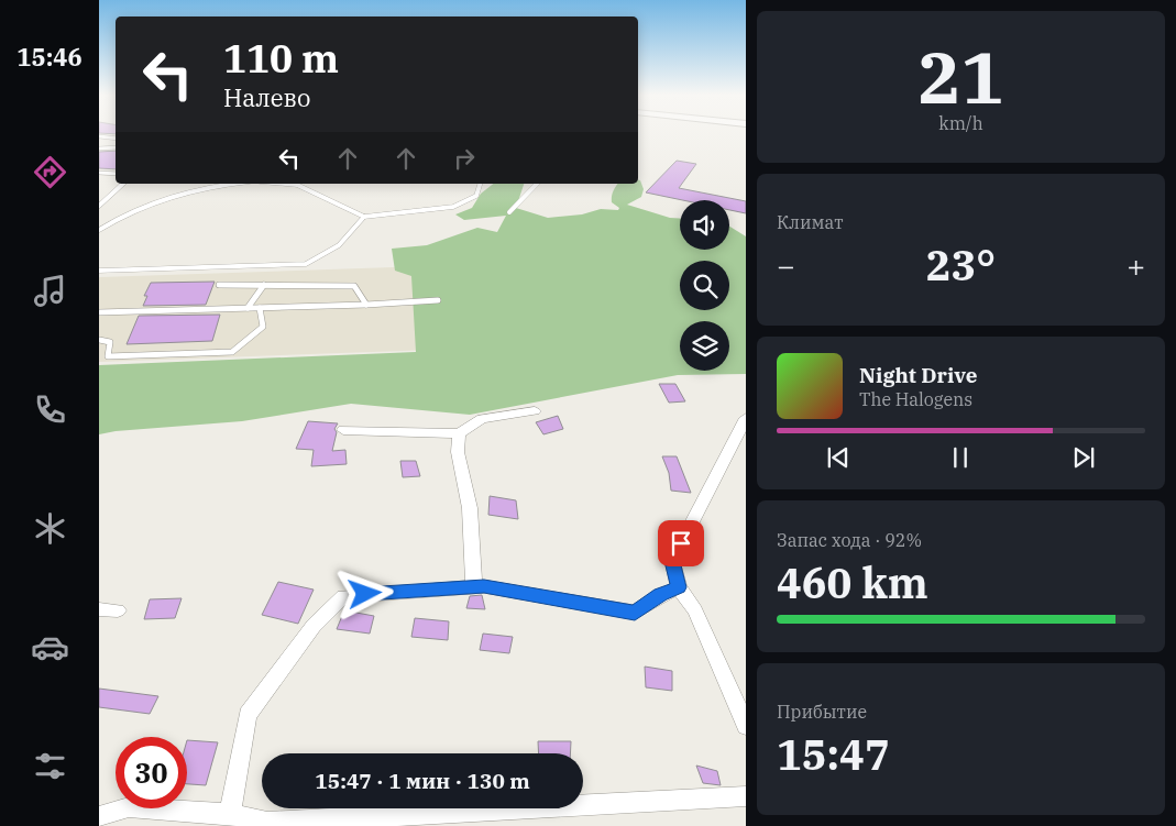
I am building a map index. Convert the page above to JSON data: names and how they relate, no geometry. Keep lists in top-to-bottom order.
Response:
{
  "page": {
    "tabs": "15:46",
    "tile": [
      ["21", "km/h"],
      "Климат",
      ["Запас хода · 92%", "460 km"],
      ["Прибытие", "15:47"]
    ],
    "turn": ["110 m", "Налево"],
    "heat": ["−", "23°", "+"],
    "song": ["Night Drive", "The Halogens"],
    "limit": "30",
    "trip": "15:47 · 1 мин · 130 m"
  }
}
